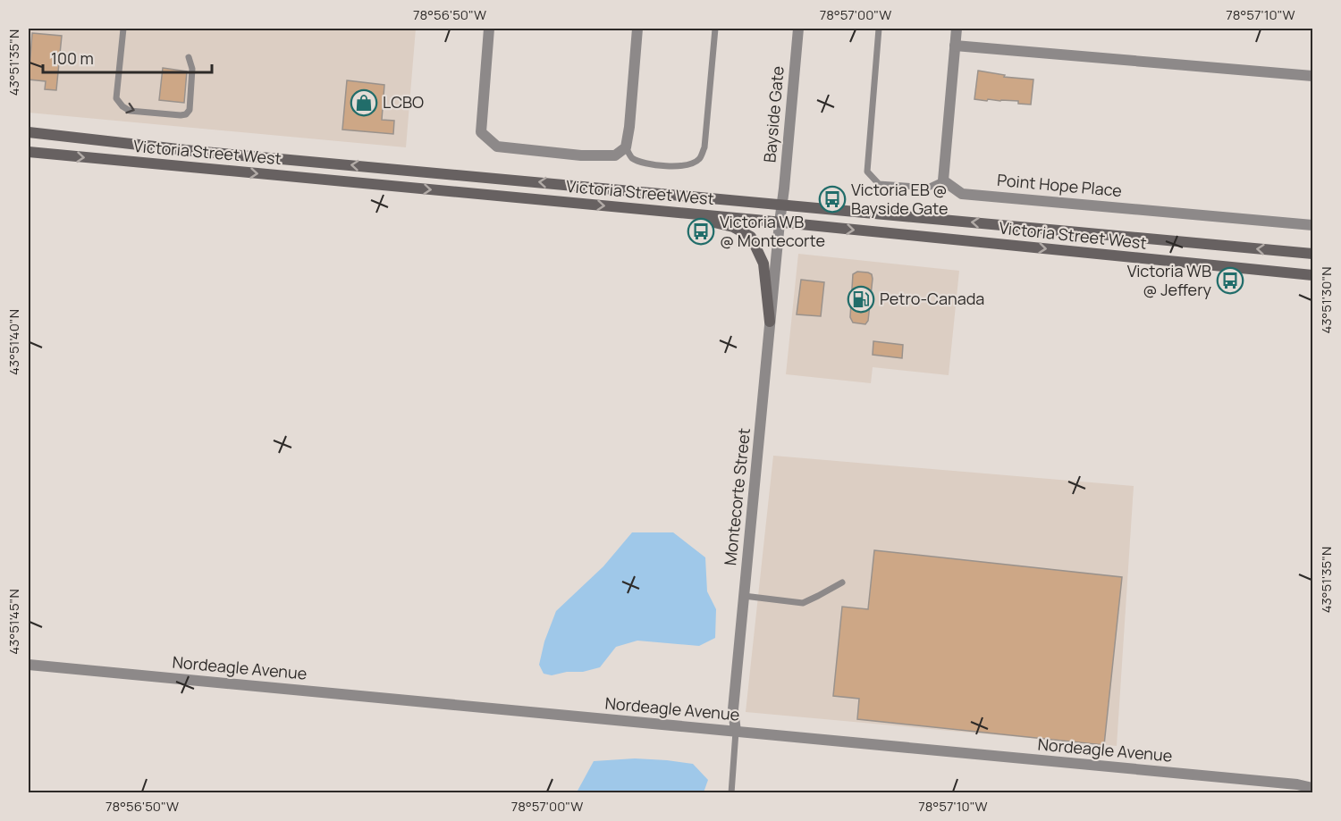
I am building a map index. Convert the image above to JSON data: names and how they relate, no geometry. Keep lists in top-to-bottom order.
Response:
{
  "streets": {
    "main road": ["Victoria Street West"],
    "street": [
      "Bayside Gate",
      "Point Hope Place",
      "Montecorte Street",
      "Nordeagle Avenue"
    ]
  },
  "crossings": [
    ["Bayside Gate", "Victoria Street West"],
    ["Bayside Gate", "Montecorte Street"],
    ["Victoria Street West", "Montecorte Street"],
    ["Montecorte Street", "Nordeagle Avenue"]
  ],
  "places": {
    "shop": ["LCBO"],
    "bus stop": ["Victoria EB @ Bayside Gate", "Victoria WB @ Montecorte", "Victoria WB @ Jeffery"],
    "fuel station": ["Petro-Canada"]
  },
  "scale_bar": "100 m",
  "coordinates": [
    "78°56'50\"W",
    "78°57'00\"W",
    "78°57'10\"W",
    "43°51'35\"N",
    "43°51'30\"N",
    "43°51'40\"N",
    "43°51'45\"N"
  ]
}
